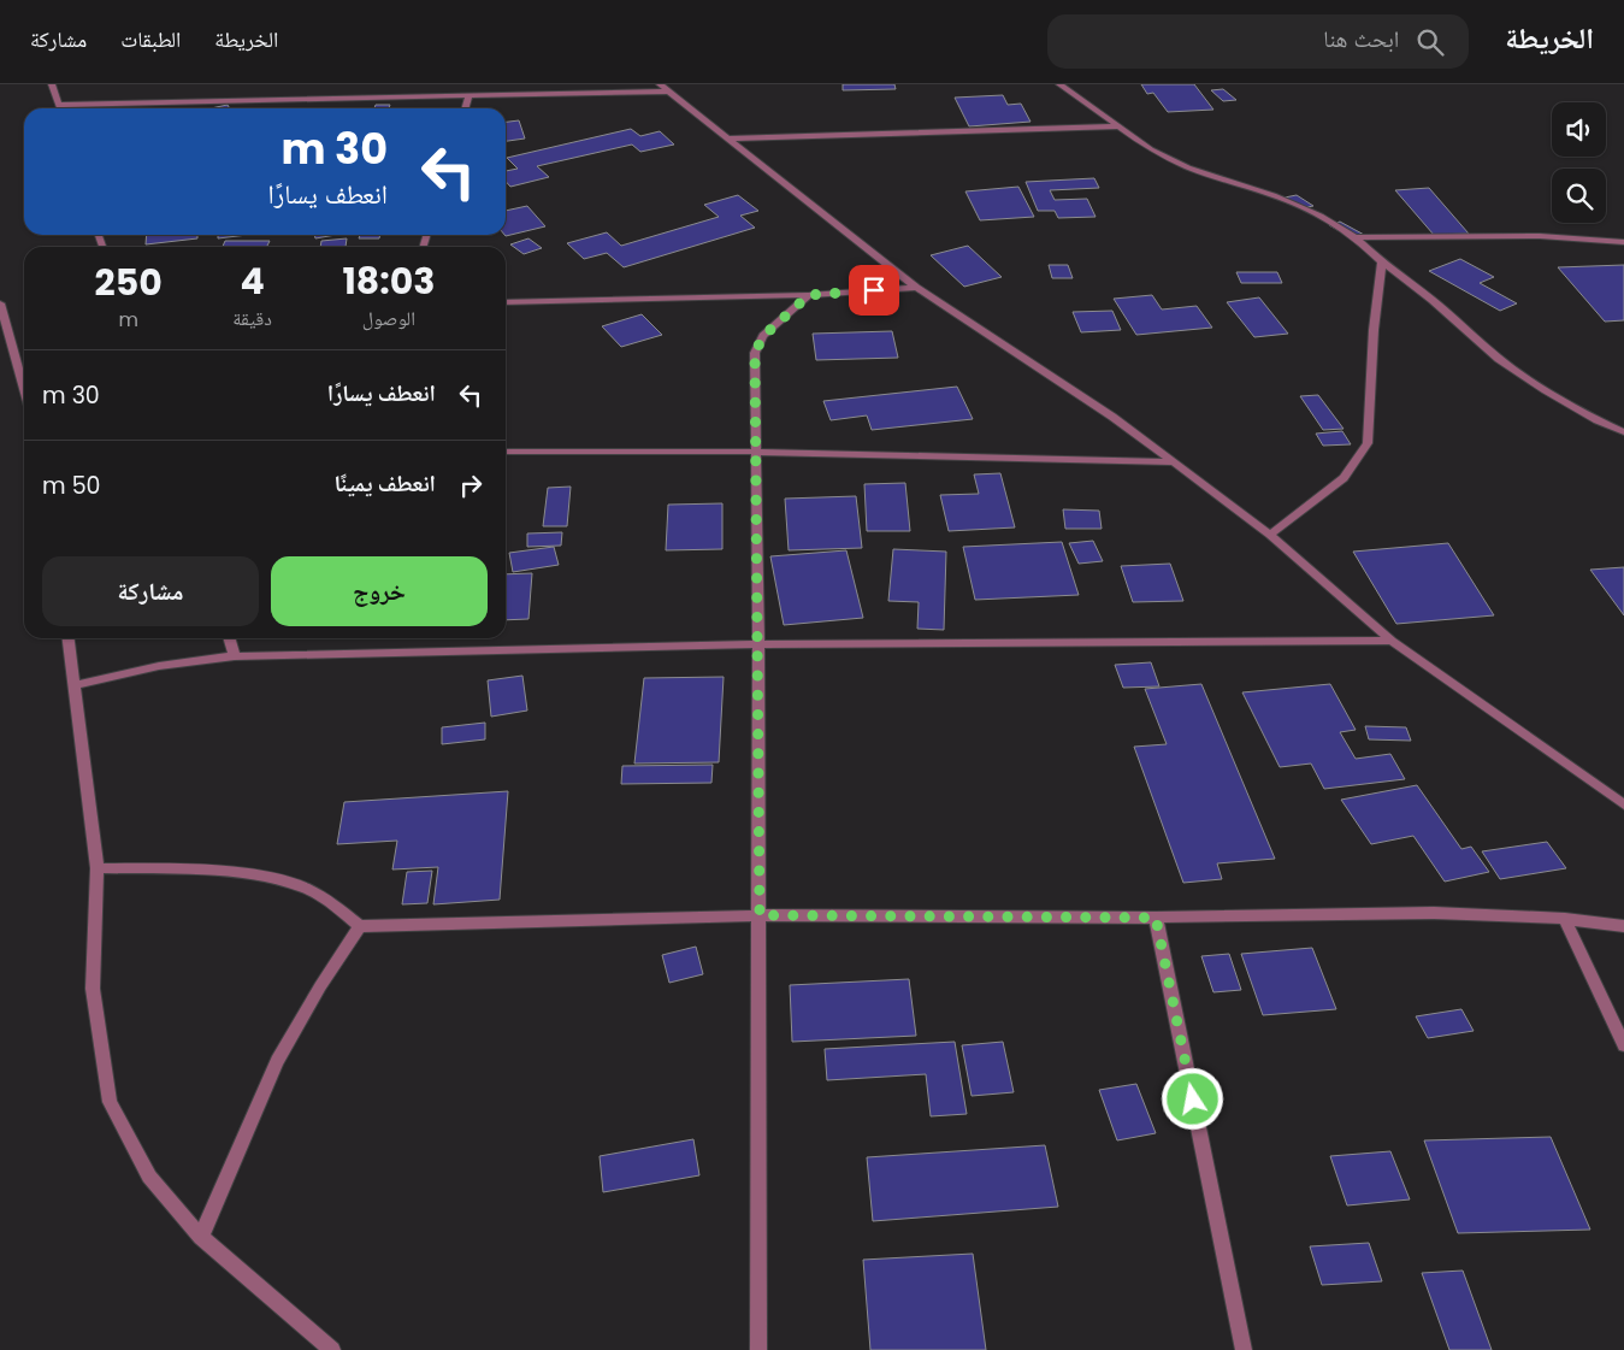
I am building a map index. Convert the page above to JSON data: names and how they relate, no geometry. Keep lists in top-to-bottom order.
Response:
{
  "page": {
    "header": "الخريطة",
    "search": "ابحث هنا",
    "nav": ["الخريطة", "الطبقات", "مشاركة"],
    "turn": ["30 m", "انعطف يسارًا"],
    "eta": [
      "18:03",
      "الوصول",
      "4",
      "دقيقة",
      "250",
      "m"
    ],
    "list": [
      {
        "name": "انعطف يسارًا",
        "value": "30 m"
      },
      {
        "name": "انعطف يمينًا",
        "value": "50 m"
      }
    ],
    "buttons": ["خروج", "مشاركة"]
  }
}
